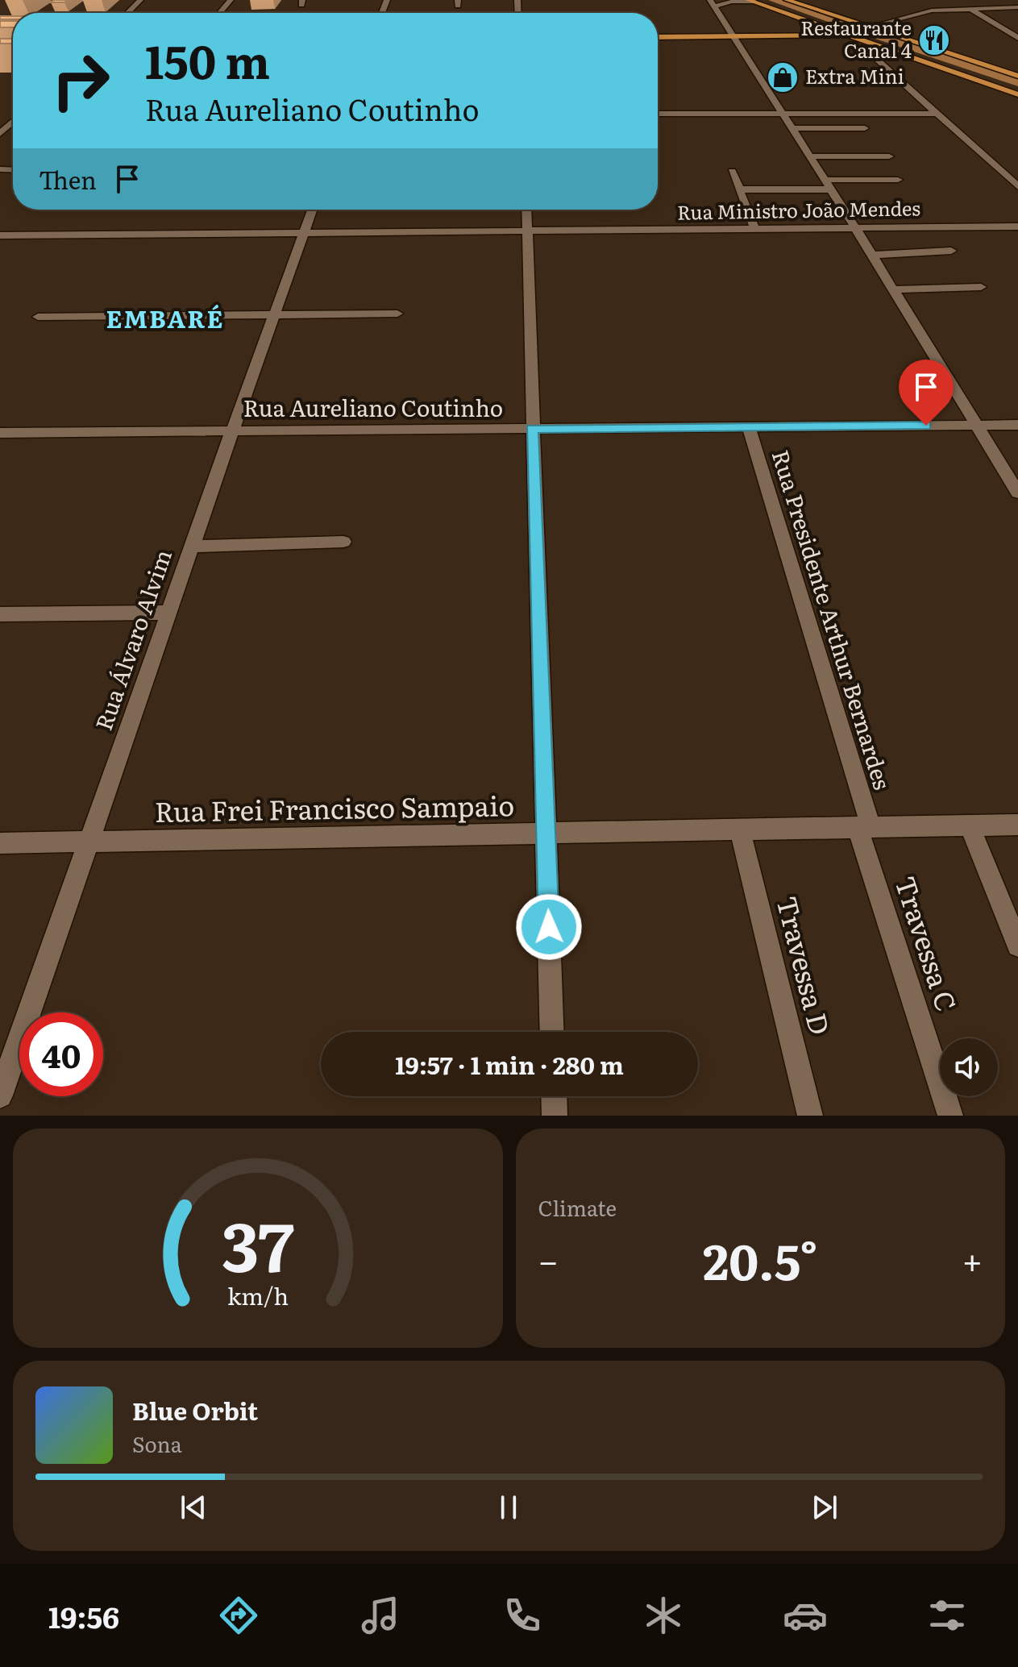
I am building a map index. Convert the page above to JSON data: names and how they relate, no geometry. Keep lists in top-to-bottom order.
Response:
{
  "streets": {
    "street": [
      "Rua Ministro João Mendes",
      "Rua Aureliano Coutinho",
      "Rua Presidente Arthur Bernardes",
      "Rua Álvaro Alvim",
      "Rua Frei Francisco Sampaio",
      "Travessa C",
      "Travessa D"
    ]
  },
  "crossings": [
    ["Rua Ministro João Mendes", "Rua Álvaro Alvim"],
    ["Rua Aureliano Coutinho", "Rua Presidente Arthur Bernardes"],
    ["Rua Aureliano Coutinho", "Rua Álvaro Alvim"],
    ["Rua Presidente Arthur Bernardes", "Rua Frei Francisco Sampaio"],
    ["Rua Presidente Arthur Bernardes", "Travessa C"],
    ["Rua Álvaro Alvim", "Rua Frei Francisco Sampaio"],
    ["Rua Frei Francisco Sampaio", "Travessa C"],
    ["Rua Frei Francisco Sampaio", "Travessa D"]
  ],
  "districts": ["EMBARÉ"],
  "places": {
    "restaurant": ["Restaurante Canal 4"],
    "shop": ["Extra Mini"]
  },
  "page": {
    "turn": ["150 m", "Rua Aureliano Coutinho"],
    "then": "Then",
    "limit": "40",
    "trip": "19:57 · 1 min · 280 m",
    "tile": "Climate",
    "heat": ["−", "20.5°", "+"],
    "song": ["Blue Orbit", "Sona"],
    "tabs": "19:56",
    "gauge": ["37", "km/h"]
  }
}
